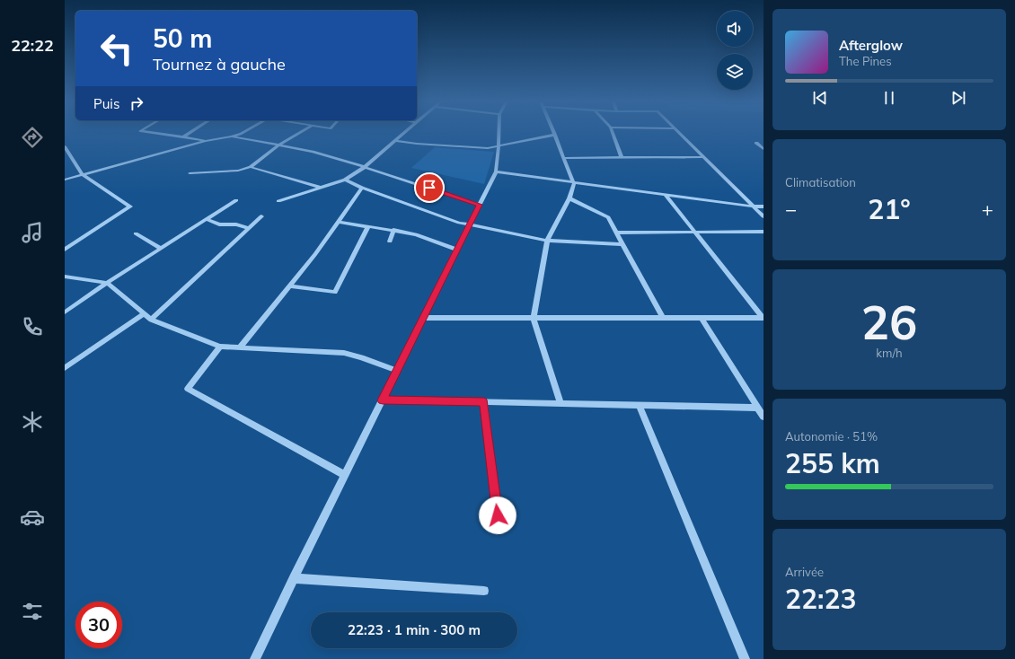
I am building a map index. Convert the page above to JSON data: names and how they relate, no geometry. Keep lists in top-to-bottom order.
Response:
{
  "page": {
    "tabs": "22:22",
    "turn": ["50 m", "Tournez à gauche"],
    "song": ["Afterglow", "The Pines"],
    "then": "Puis",
    "tile": [
      "Climatisation",
      ["26", "km/h"],
      ["Autonomie · 51%", "255 km"],
      ["Arrivée", "22:23"]
    ],
    "heat": ["−", "21°", "+"],
    "limit": "30",
    "trip": "22:23 · 1 min · 300 m"
  }
}
